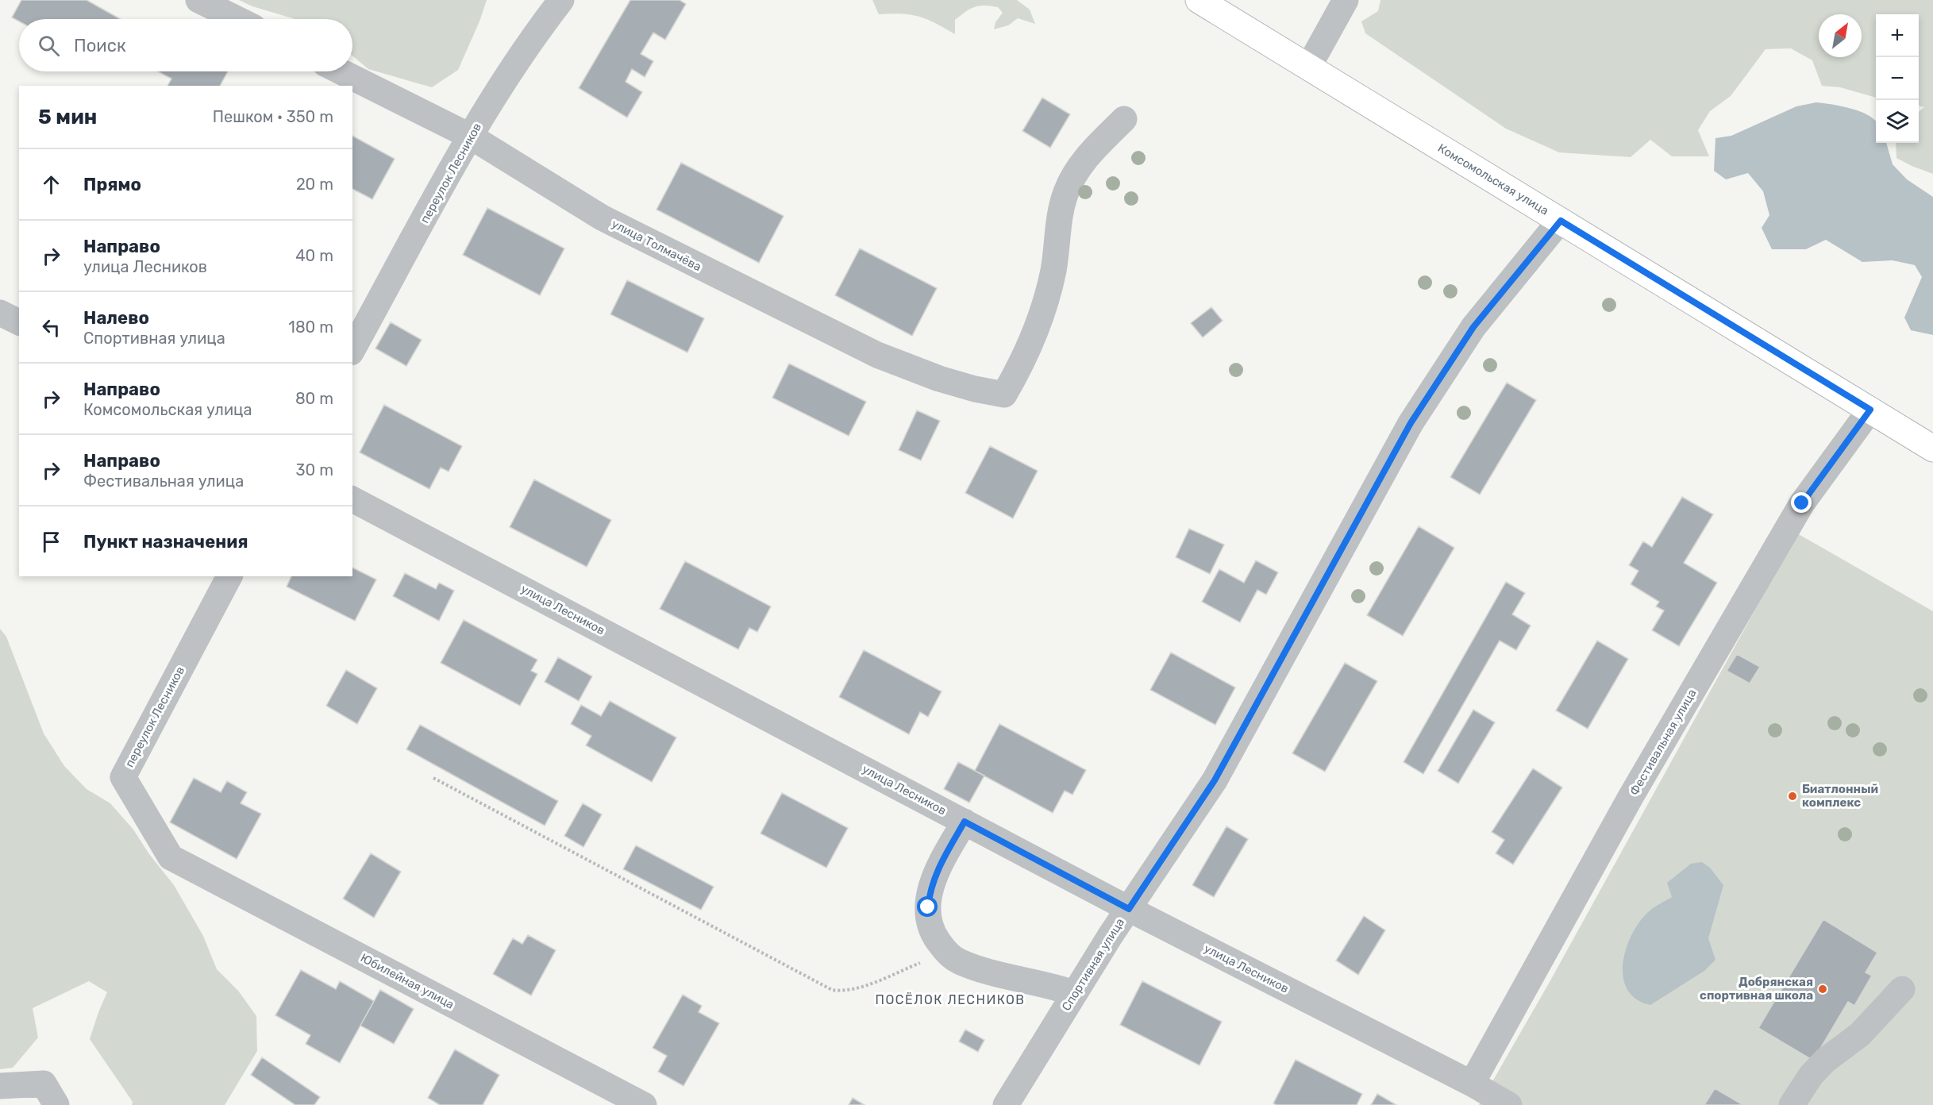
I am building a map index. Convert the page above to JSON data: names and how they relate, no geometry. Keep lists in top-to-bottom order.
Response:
{
  "streets": {
    "main road": ["Комсомольская улица"],
    "street": [
      "переулок Лесников",
      "улица Толмачёва",
      "улица Лесников",
      "Фестивальная улица",
      "Спортивная улица",
      "Юбилейная улица"
    ]
  },
  "crossings": [
    ["переулок Лесников", "улица Толмачёва"],
    ["переулок Лесников", "Юбилейная улица"],
    ["Комсомольская улица", "Фестивальная улица"],
    ["Комсомольская улица", "Спортивная улица"],
    ["улица Лесников", "Фестивальная улица"],
    ["улица Лесников", "Спортивная улица"]
  ],
  "districts": ["ПОСЁЛОК ЛЕСНИКОВ"],
  "places": ["Биатлонный комплекс", "Добрянская спортивная школа"],
  "north": "top right",
  "page": {
    "map_buttons": ["+", "−"],
    "search": "Поиск",
    "heading": ["5 мин", "Пешком · 350 m"],
    "list": [
      ["Прямо", "20 m"],
      ["Направо", "улица Лесников", "40 m"],
      ["Налево", "Спортивная улица", "180 m"],
      ["Направо", "Комсомольская улица", "80 m"],
      ["Направо", "Фестивальная улица", "30 m"],
      "Пункт назначения"
    ]
  }
}
